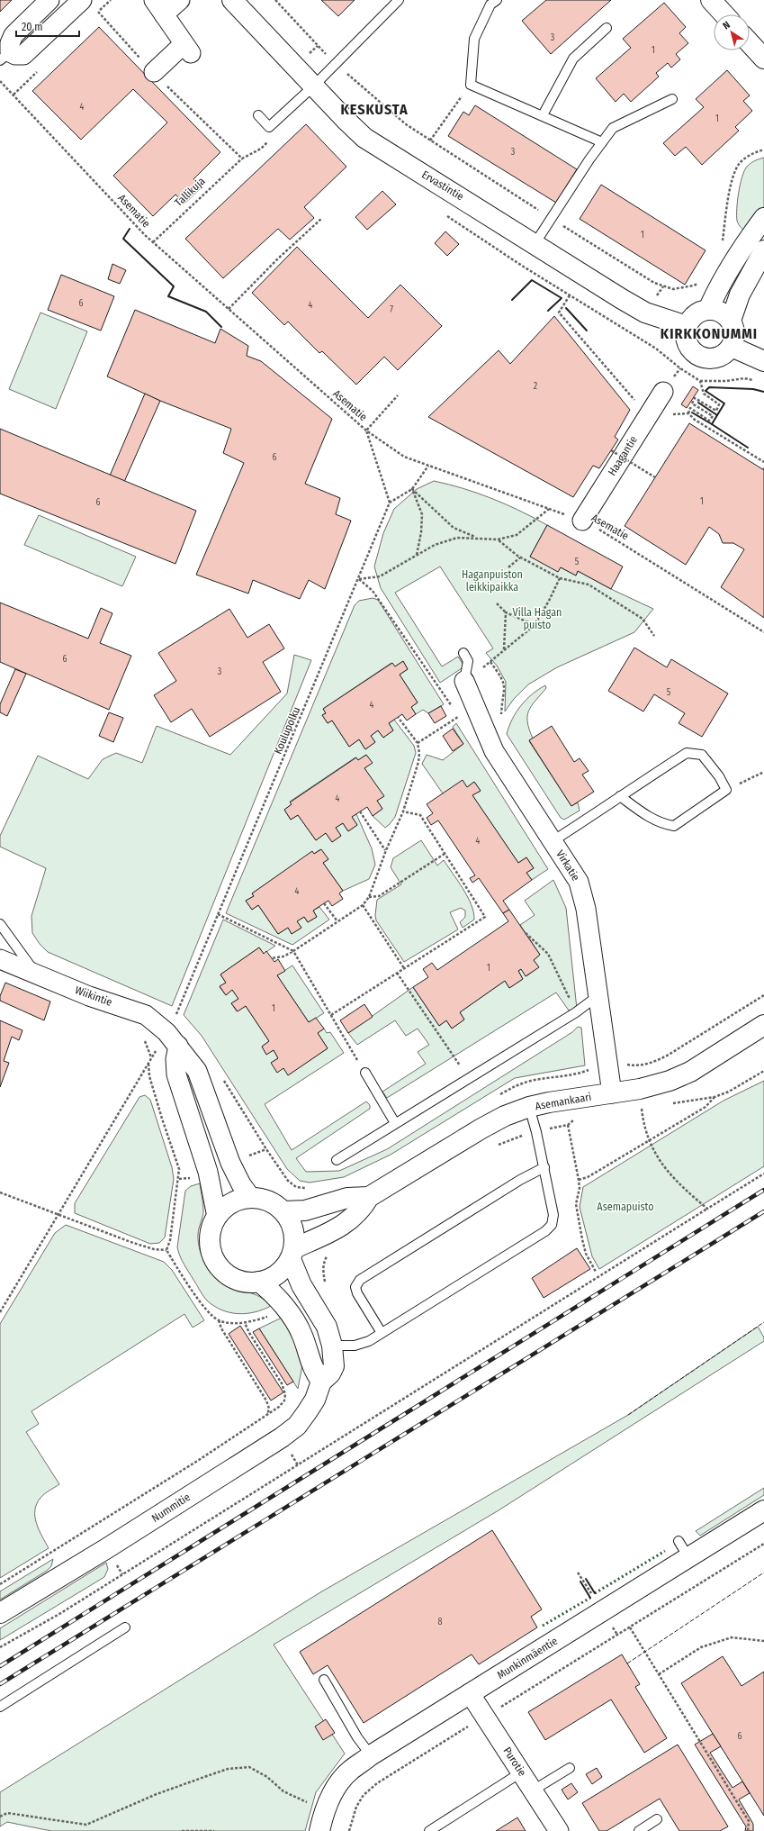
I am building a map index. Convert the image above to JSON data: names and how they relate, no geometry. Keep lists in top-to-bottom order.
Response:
{
  "streets": {
    "street": [
      "Ervastintie",
      "Haagantie",
      "Virkatie",
      "Wiikintie",
      "Asemankaari",
      "Nummitie",
      "Munkinmäentie",
      "Purotie"
    ],
    "path": ["Tallikuja", "Asematie", "Koulupolku"]
  },
  "crossings": [
    ["Tallikuja", "Asematie"],
    ["Asematie", "Haagantie"],
    ["Virkatie", "Asemankaari"],
    ["Wiikintie", "Asemankaari"],
    ["Wiikintie", "Nummitie"],
    ["Asemankaari", "Nummitie"],
    ["Munkinmäentie", "Purotie"]
  ],
  "districts": ["KESKUSTA", "KIRKKONUMMI"],
  "parks": ["Haganpuiston leikkipaikka", "Villa Hagan puisto", "Asemapuisto"],
  "house_numbers": [
    "3",
    "1",
    "4",
    "1",
    "3",
    "1",
    "6",
    "4",
    "7",
    "2",
    "6",
    "1",
    "6",
    "5",
    "6",
    "3",
    "5",
    "4",
    "4",
    "4",
    "4",
    "1",
    "1",
    "8",
    "6"
  ],
  "scale_bar": "20 m",
  "north": "top left"
}
